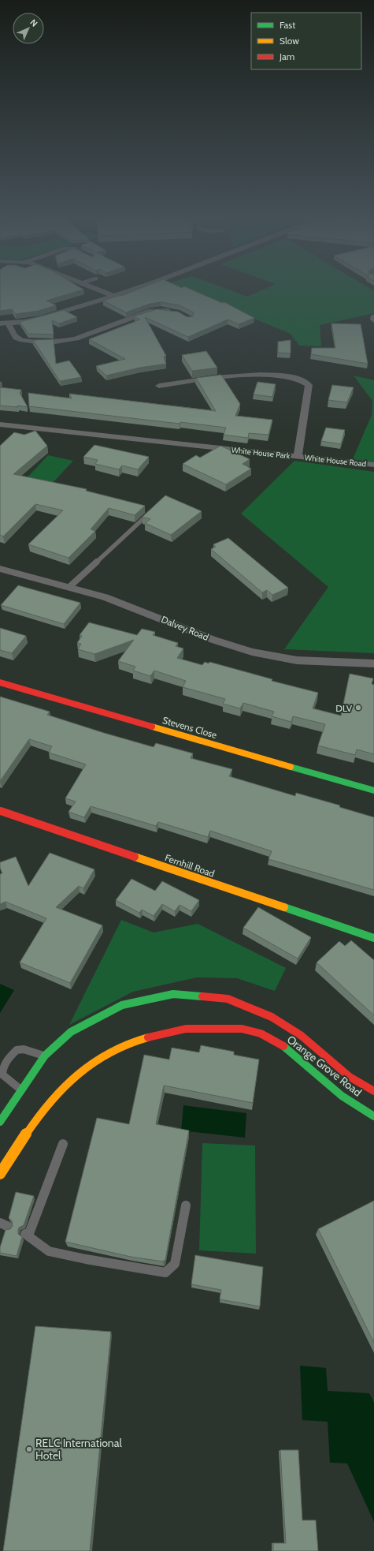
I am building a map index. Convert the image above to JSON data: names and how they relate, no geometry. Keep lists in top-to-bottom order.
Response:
{
  "streets": {
    "street": [
      "White House Park",
      "White House Road",
      "Dalvey Road",
      "Stevens Close",
      "Fernhill Road",
      "Orange Grove Road"
    ]
  },
  "crossings": [
    ["White House Park", "White House Road"]
  ],
  "places": ["DLV", "RELC International Hotel"],
  "legend": ["Fast", "Slow", "Jam"],
  "north": "top right"
}
